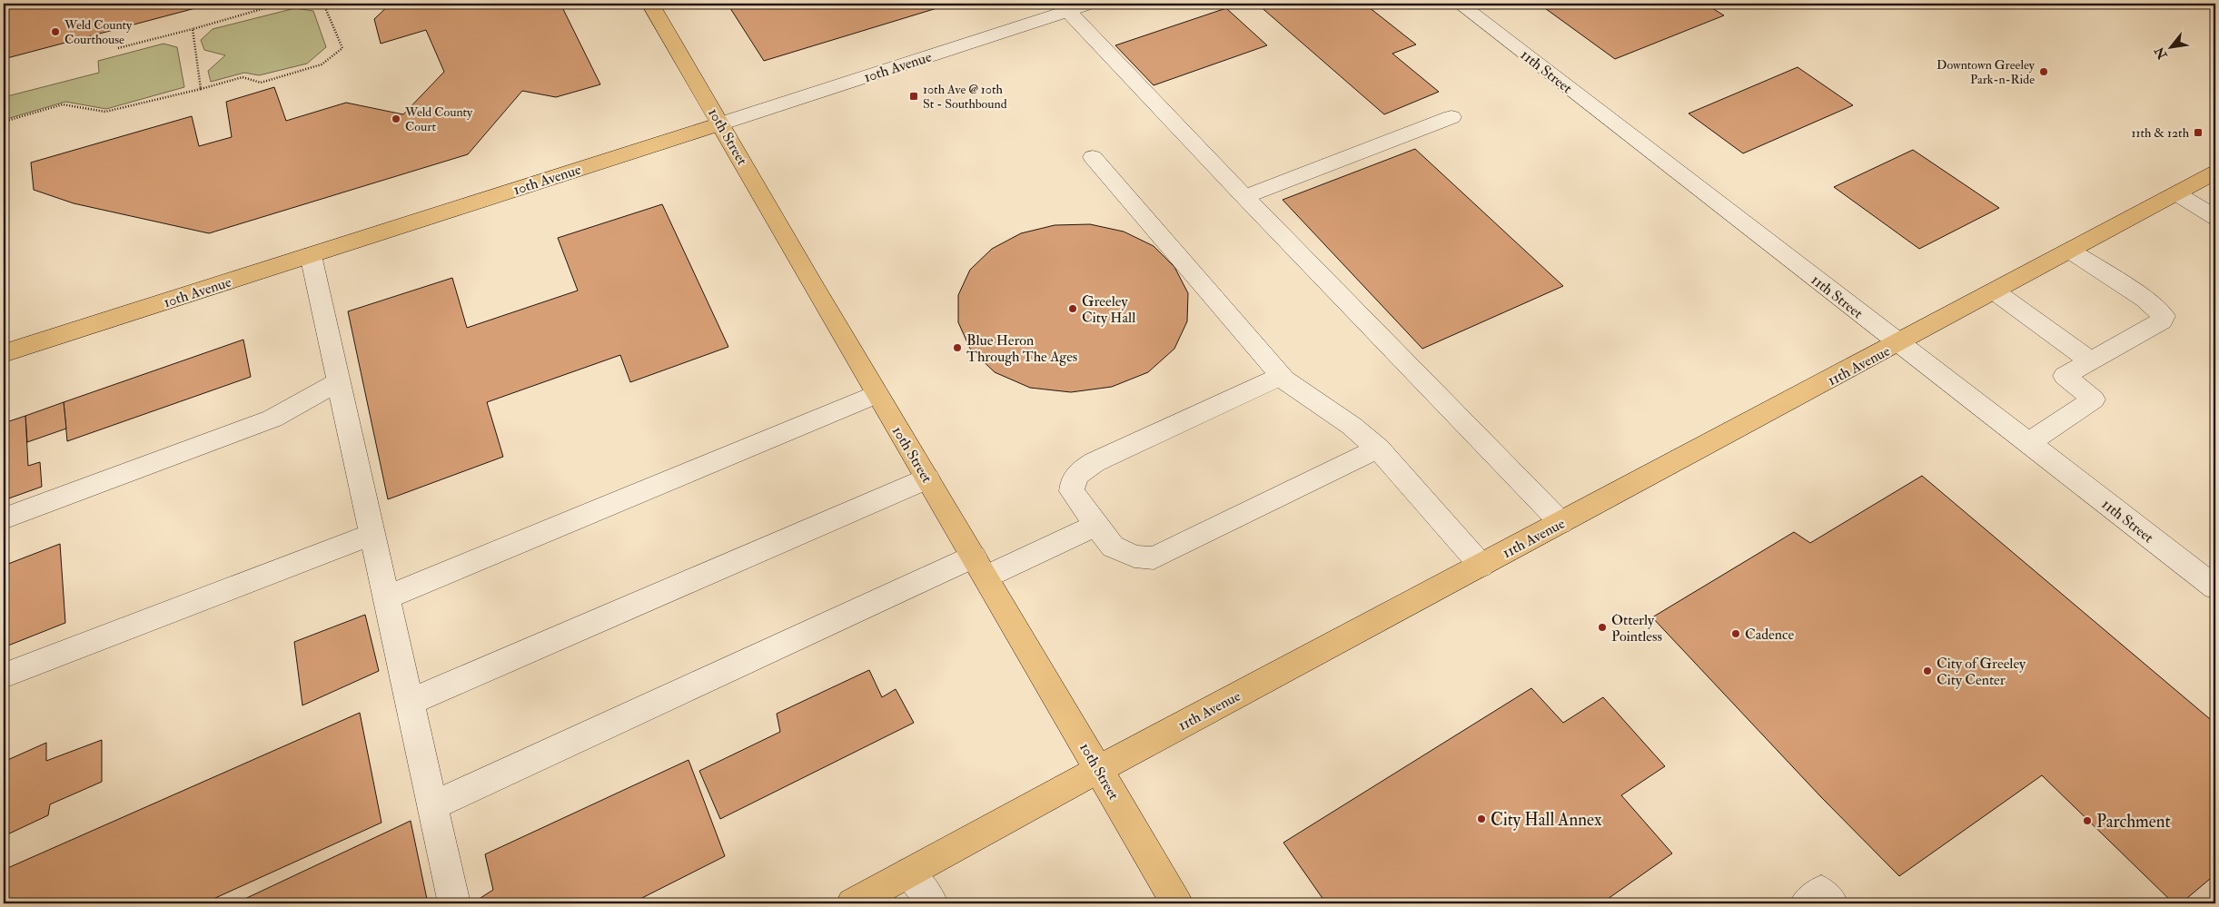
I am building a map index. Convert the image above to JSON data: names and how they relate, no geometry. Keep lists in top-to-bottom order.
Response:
{
  "streets": {
    "main road": ["10th Avenue", "10th Street", "11th Avenue"],
    "street": ["11th Street"]
  },
  "crossings": [
    ["10th Avenue", "10th Street"],
    ["11th Street", "11th Avenue"],
    ["10th Street", "11th Avenue"]
  ],
  "places": {
    "other": [
      "Weld County Courthouse",
      "Downtown Greeley Park-n-Ride",
      "Weld County Court",
      "Greeley City Hall",
      "Blue Heron Through The Ages",
      "Otterly Pointless",
      "Cadence",
      "City of Greeley City Center",
      "City Hall Annex",
      "Parchment"
    ],
    "transit": ["10th Ave @ 10th St - Southbound", "11th & 12th"]
  },
  "north": "bottom left"
}
